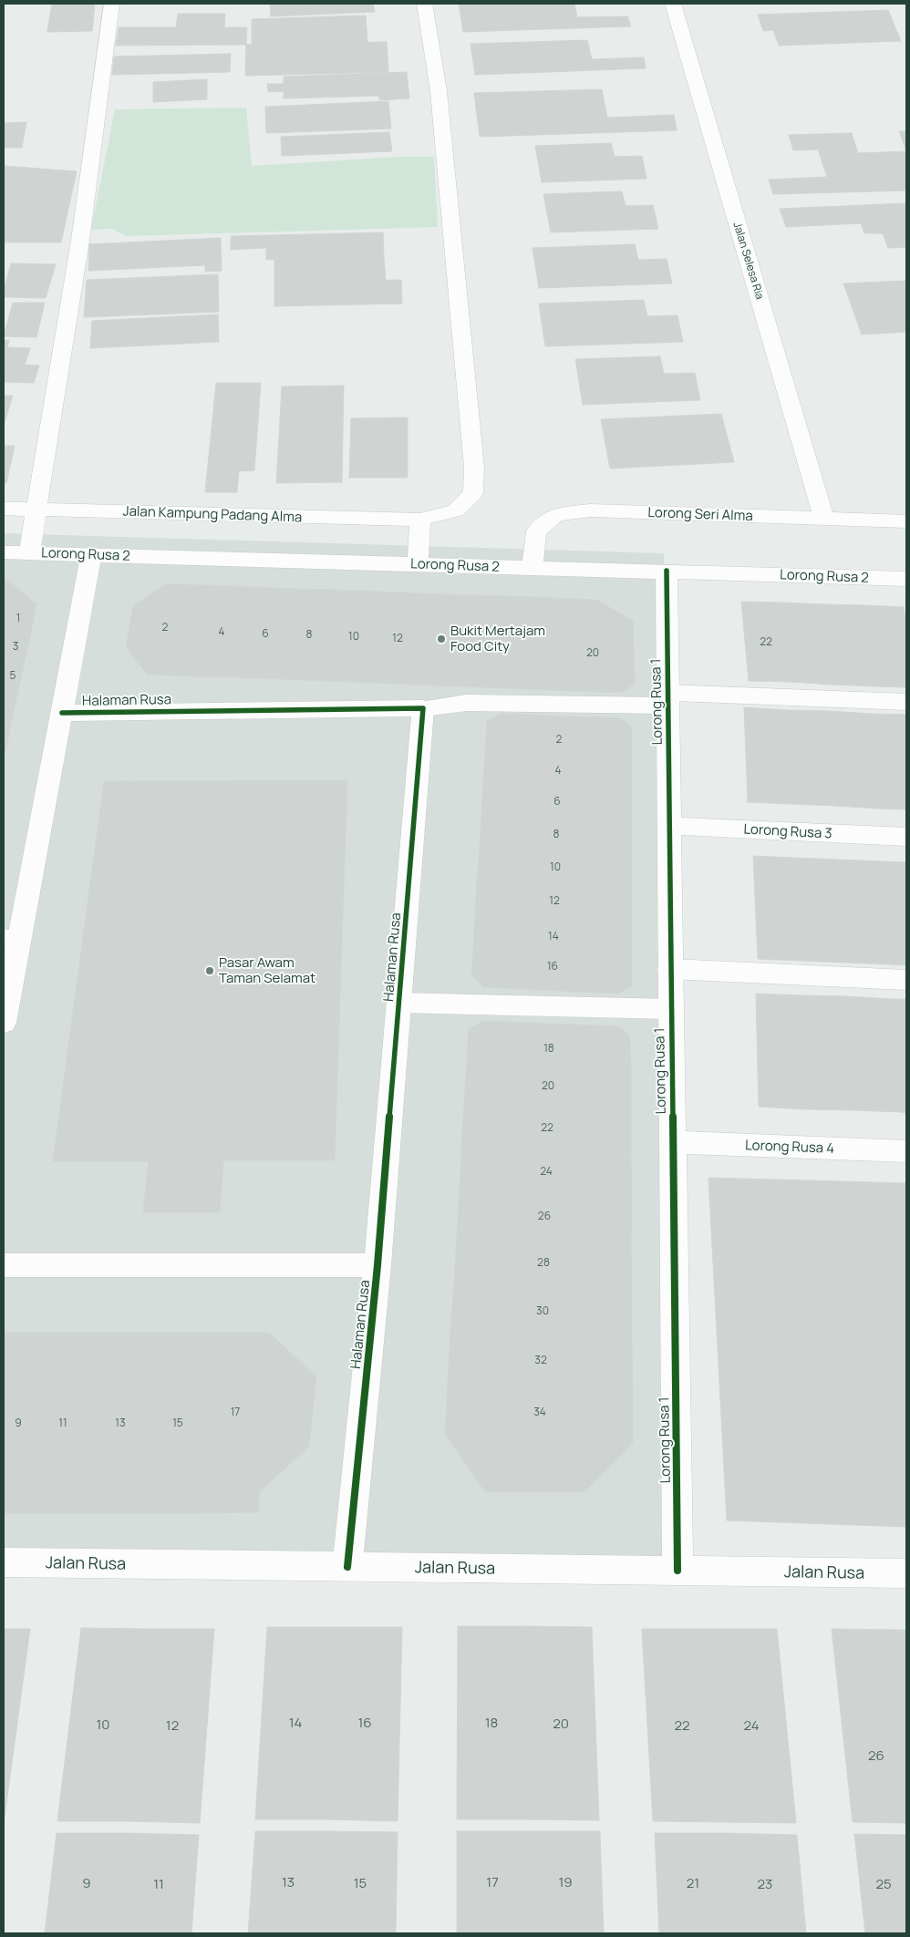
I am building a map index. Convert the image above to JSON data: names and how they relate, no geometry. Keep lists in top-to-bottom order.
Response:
{
  "streets": {
    "street": [
      "Jalan Selesa Ria",
      "Jalan Kampung Padang Alma",
      "Lorong Seri Alma",
      "Lorong Rusa 2",
      "Halaman Rusa",
      "Lorong Rusa 1",
      "Lorong Rusa 3",
      "Lorong Rusa 4",
      "Jalan Rusa"
    ]
  },
  "crossings": [
    ["Jalan Selesa Ria", "Lorong Seri Alma"],
    ["Lorong Seri Alma", "Lorong Rusa 2"],
    ["Lorong Rusa 2", "Halaman Rusa"],
    ["Lorong Rusa 2", "Lorong Rusa 1"],
    ["Halaman Rusa", "Jalan Rusa"],
    ["Lorong Rusa 1", "Lorong Rusa 3"],
    ["Lorong Rusa 1", "Lorong Rusa 4"],
    ["Lorong Rusa 1", "Jalan Rusa"]
  ],
  "places": ["Bukit Mertajam Food City", "Pasar Awam Taman Selamat"],
  "house_numbers": [
    "1",
    "2",
    "4",
    "6",
    "8",
    "10",
    "12",
    "22",
    "3",
    "20",
    "5",
    "2",
    "4",
    "6",
    "8",
    "10",
    "12",
    "14",
    "16",
    "18",
    "20",
    "22",
    "24",
    "26",
    "28",
    "30",
    "32",
    "17",
    "34",
    "9",
    "11",
    "13",
    "15",
    "14",
    "16",
    "18",
    "20",
    "10",
    "12",
    "22",
    "24",
    "26",
    "13",
    "17",
    "19",
    "9",
    "15",
    "21",
    "11",
    "23",
    "25"
  ]
}
